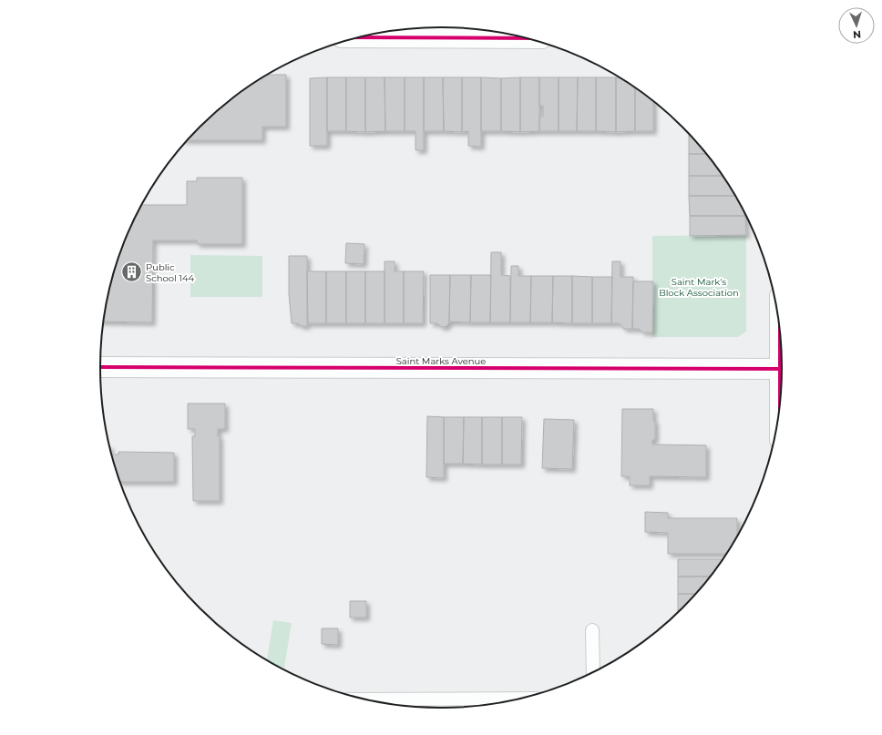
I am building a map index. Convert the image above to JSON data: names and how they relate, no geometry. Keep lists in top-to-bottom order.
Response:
{
  "streets": {
    "street": ["Saint Marks Avenue"]
  },
  "parks": ["Saint Mark's Block Association"],
  "places": {
    "building": ["Public School 144"]
  },
  "north": "bottom"
}
